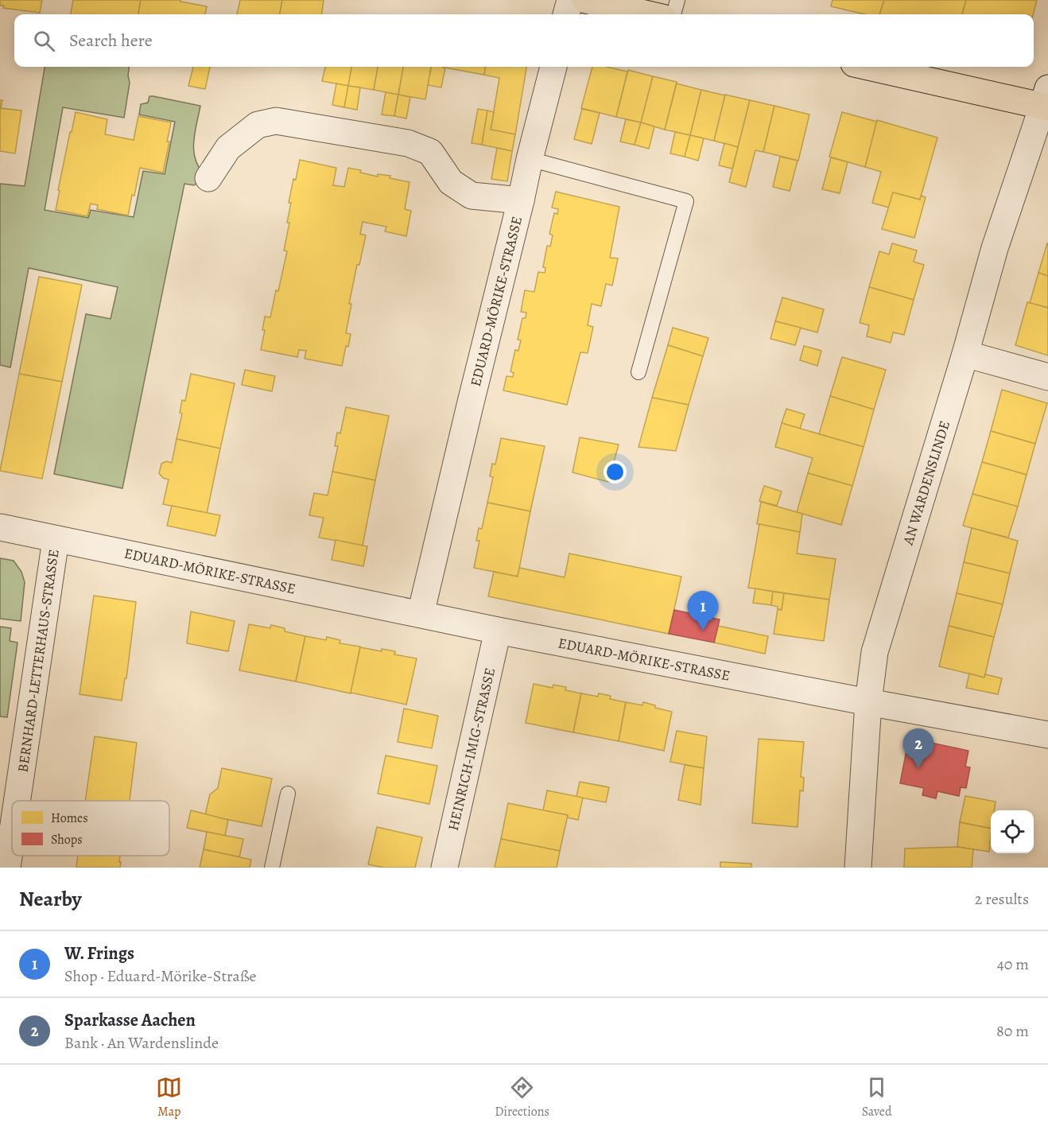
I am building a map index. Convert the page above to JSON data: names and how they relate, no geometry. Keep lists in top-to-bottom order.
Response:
{
  "streets": {
    "street": [
      "EDUARD-MÖRIKE-STRASSE",
      "AN WARDENSLINDE",
      "BERNHARD-LETTERHAUS-STRASSE",
      "HEINRICH-IMIG-STRASSE"
    ]
  },
  "crossings": [
    ["EDUARD-MÖRIKE-STRASSE", "AN WARDENSLINDE"],
    ["EDUARD-MÖRIKE-STRASSE", "BERNHARD-LETTERHAUS-STRASSE"],
    ["EDUARD-MÖRIKE-STRASSE", "HEINRICH-IMIG-STRASSE"]
  ],
  "legend": ["Homes", "Shops"],
  "page": {
    "search": "Search here",
    "pins": ["1", "2"],
    "heading": ["Nearby", "2 results"],
    "list": [
      {
        "mark": "1",
        "name": "W. Frings",
        "note": "Shop · Eduard-Mörike-Straße",
        "value": "40 m"
      },
      {
        "mark": "2",
        "name": "Sparkasse Aachen",
        "note": "Bank · An Wardenslinde",
        "value": "80 m"
      }
    ],
    "nav": ["Map", "Directions", "Saved"]
  }
}
